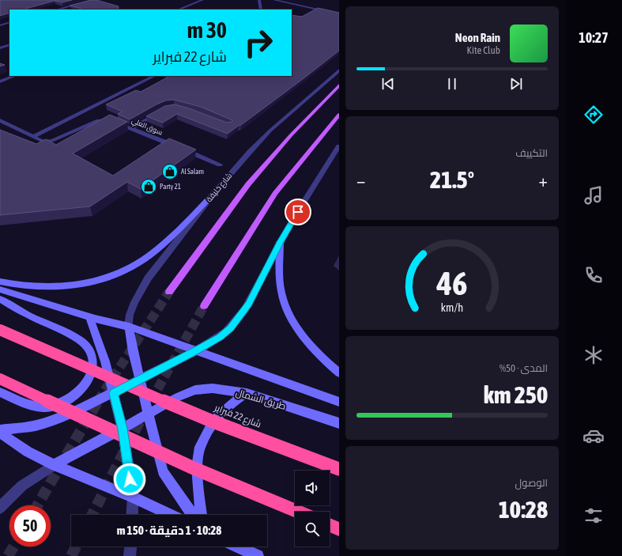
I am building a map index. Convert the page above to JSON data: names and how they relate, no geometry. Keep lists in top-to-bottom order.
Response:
{
  "streets": {
    "highway": ["شارع 22 فبراير"],
    "main road": ["طريق الشمال"],
    "street": ["سوق العلي", "شارع خليفة"]
  },
  "places": {
    "shop": ["Al Salam", "Party 21"]
  },
  "page": {
    "tabs": "10:27",
    "turn": ["30 m", "شارع 22 فبراير"],
    "song": ["Neon Rain", "Kite Club"],
    "tile": [
      "التكييف",
      ["المدى · 50%", "250 km"],
      ["الوصول", "10:28"]
    ],
    "heat": ["−", "21.5°", "+"],
    "limit": "50",
    "trip": "10:28 · 1 دقيقة · 150 m",
    "gauge": ["46", "km/h"]
  }
}
